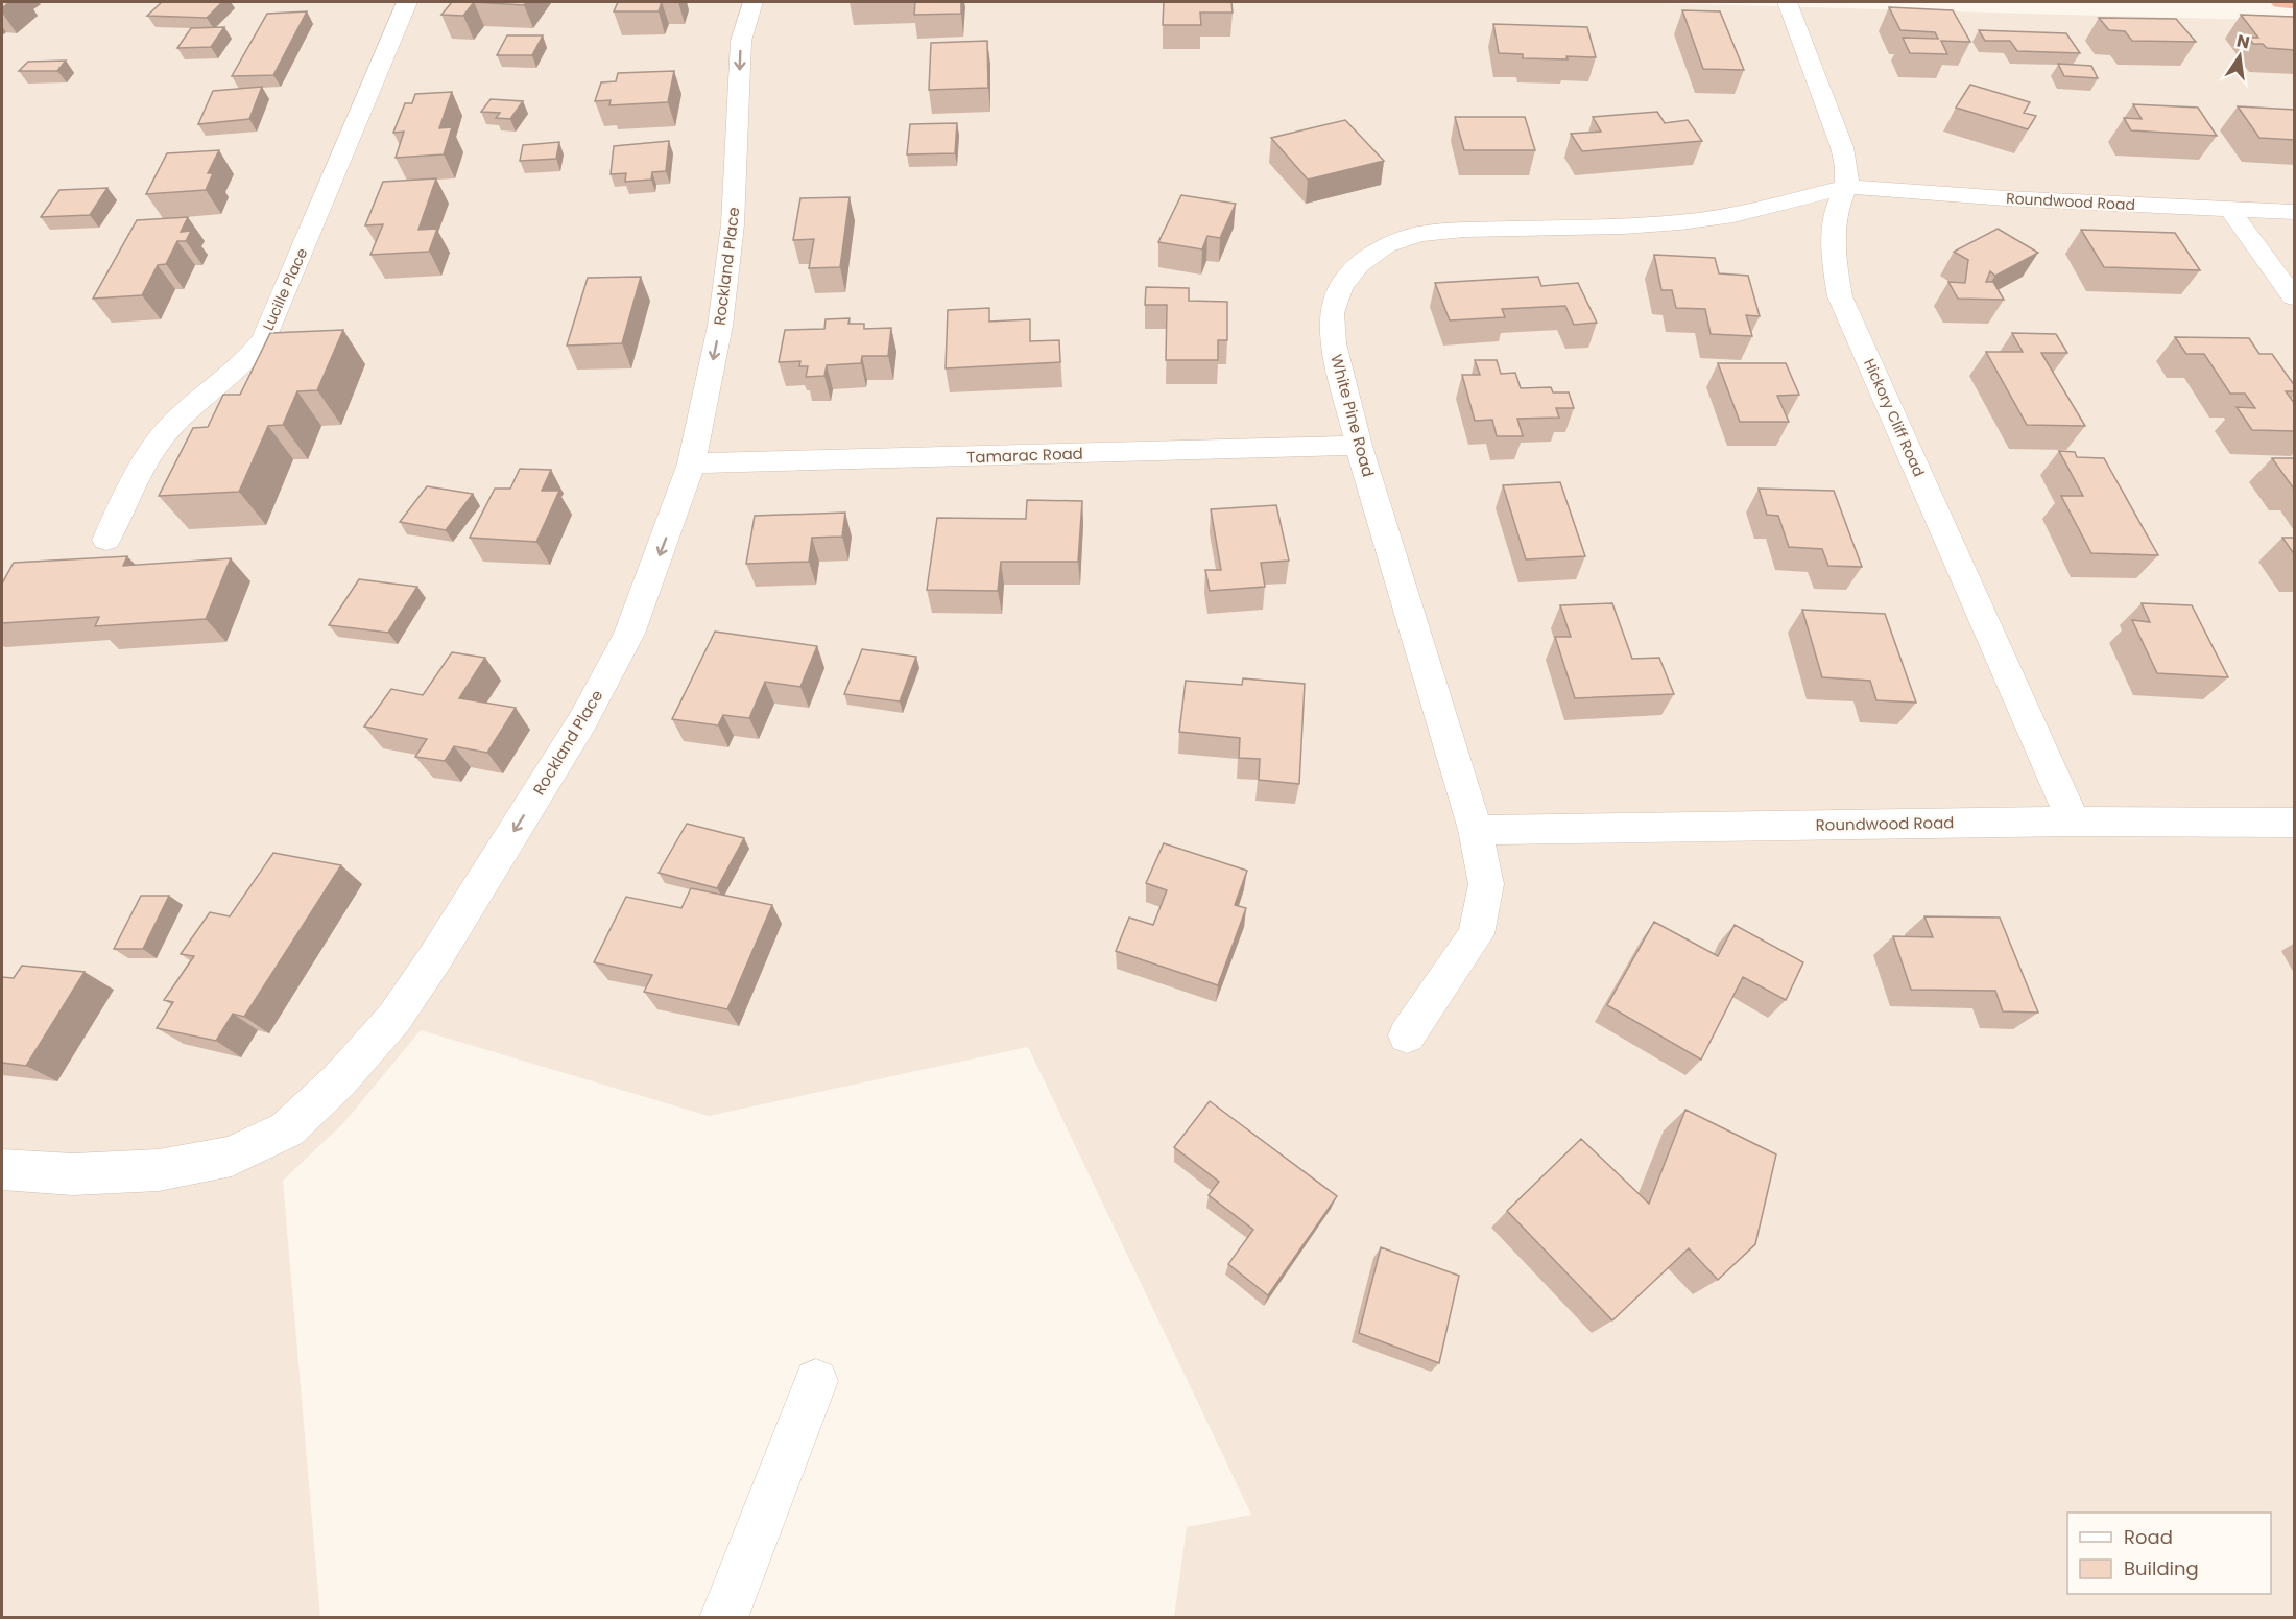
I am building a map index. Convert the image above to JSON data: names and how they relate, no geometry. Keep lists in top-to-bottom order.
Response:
{
  "streets": {
    "street": [
      "Roundwood Road",
      "Rockland Place",
      "Lucille Place",
      "White Pine Road",
      "Hickory Cliff Road",
      "Tamarac Road"
    ]
  },
  "crossings": [
    ["Roundwood Road", "White Pine Road"],
    ["Roundwood Road", "Hickory Cliff Road"],
    ["Rockland Place", "Tamarac Road"],
    ["White Pine Road", "Hickory Cliff Road"],
    ["White Pine Road", "Tamarac Road"]
  ],
  "one_way": ["Rockland Place"],
  "legend": ["Road", "Building"],
  "north": "top"
}
